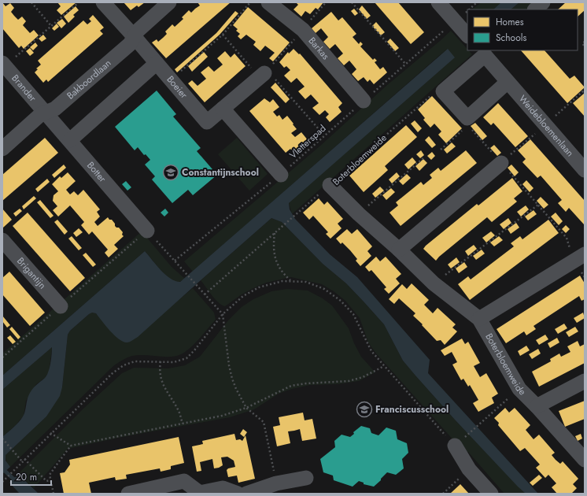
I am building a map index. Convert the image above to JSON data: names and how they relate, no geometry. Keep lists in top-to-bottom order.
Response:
{
  "streets": {
    "street": [
      "Barkas",
      "Bakboordlaan",
      "Brander",
      "Boeier",
      "Weidebloemenlaan",
      "Boterbloemweide",
      "Botter",
      "Brigantijn"
    ],
    "path": ["Vletterspad"]
  },
  "crossings": [
    ["Barkas", "Vletterspad"],
    ["Bakboordlaan", "Brander"],
    ["Bakboordlaan", "Boeier"],
    ["Bakboordlaan", "Botter"],
    ["Brander", "Botter"],
    ["Weidebloemenlaan", "Boterbloemweide"]
  ],
  "places": {
    "school or university": ["Constantijnschool", "Franciscusschool"]
  },
  "legend": ["Homes", "Schools"],
  "scale_bar": "20 m"
}
